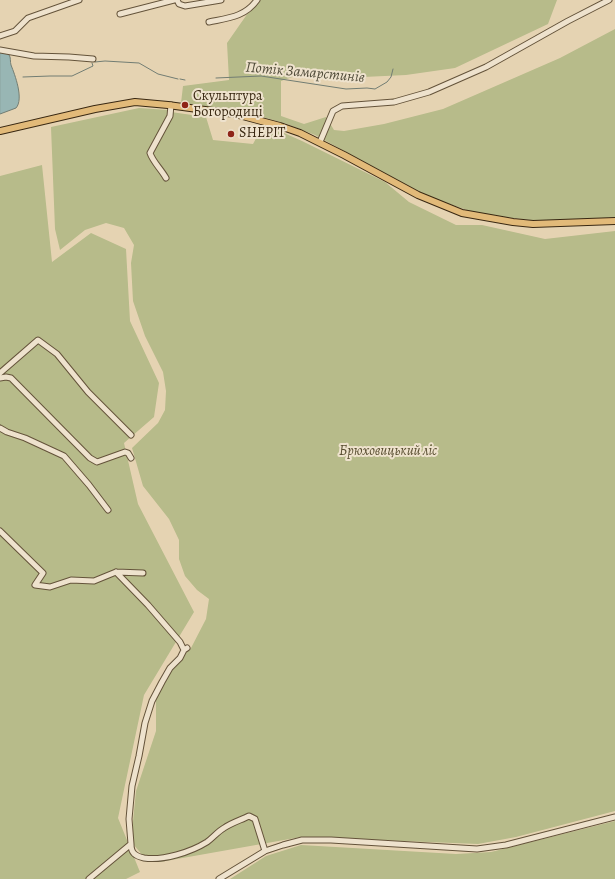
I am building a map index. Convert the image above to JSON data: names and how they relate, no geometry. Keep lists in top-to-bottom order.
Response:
{
  "water": ["Потік Замарстинів"],
  "parks": ["Брюховицький ліс"],
  "places": ["Скульптура Богородиці", "SHEPIT"]
}
